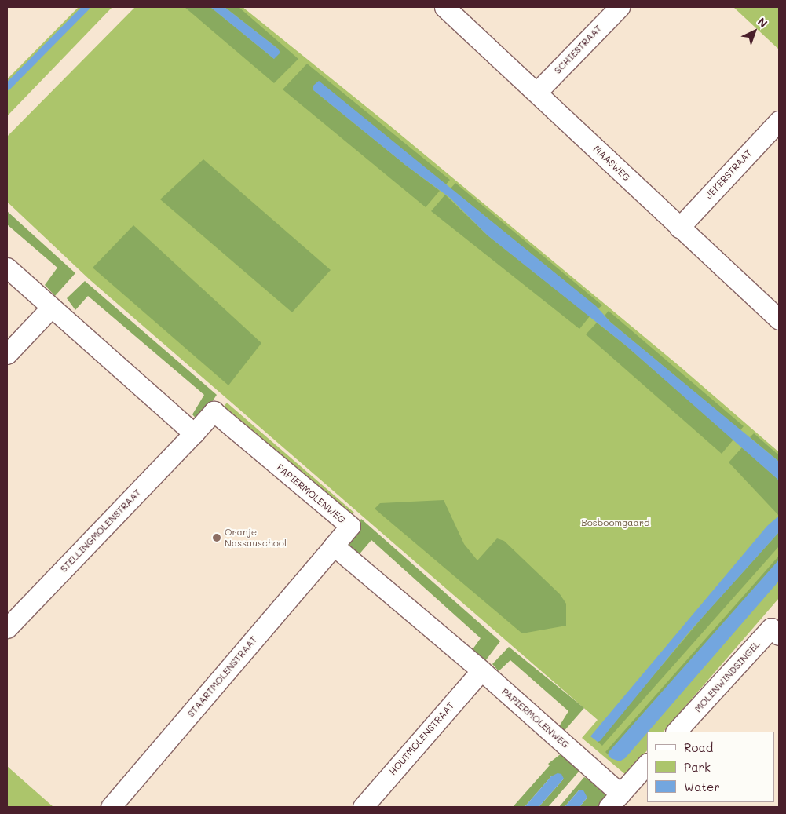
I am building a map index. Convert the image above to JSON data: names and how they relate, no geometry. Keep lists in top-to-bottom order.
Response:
{
  "streets": {
    "street": [
      "SCHIESTRAAT",
      "MAASWEG",
      "JEKERSTRAAT",
      "PAPIERMOLENWEG",
      "STELLINGMOLENSTRAAT",
      "STAARTMOLENSTRAAT",
      "MOLENWINDSINGEL",
      "HOUTMOLENSTRAAT"
    ]
  },
  "crossings": [
    ["SCHIESTRAAT", "MAASWEG"],
    ["MAASWEG", "JEKERSTRAAT"],
    ["PAPIERMOLENWEG", "STELLINGMOLENSTRAAT"],
    ["PAPIERMOLENWEG", "STAARTMOLENSTRAAT"],
    ["PAPIERMOLENWEG", "HOUTMOLENSTRAAT"]
  ],
  "parks": ["Bosboomgaard"],
  "places": ["Oranje Nassauschool"],
  "legend": ["Road", "Park", "Water"],
  "north": "top right"
}
